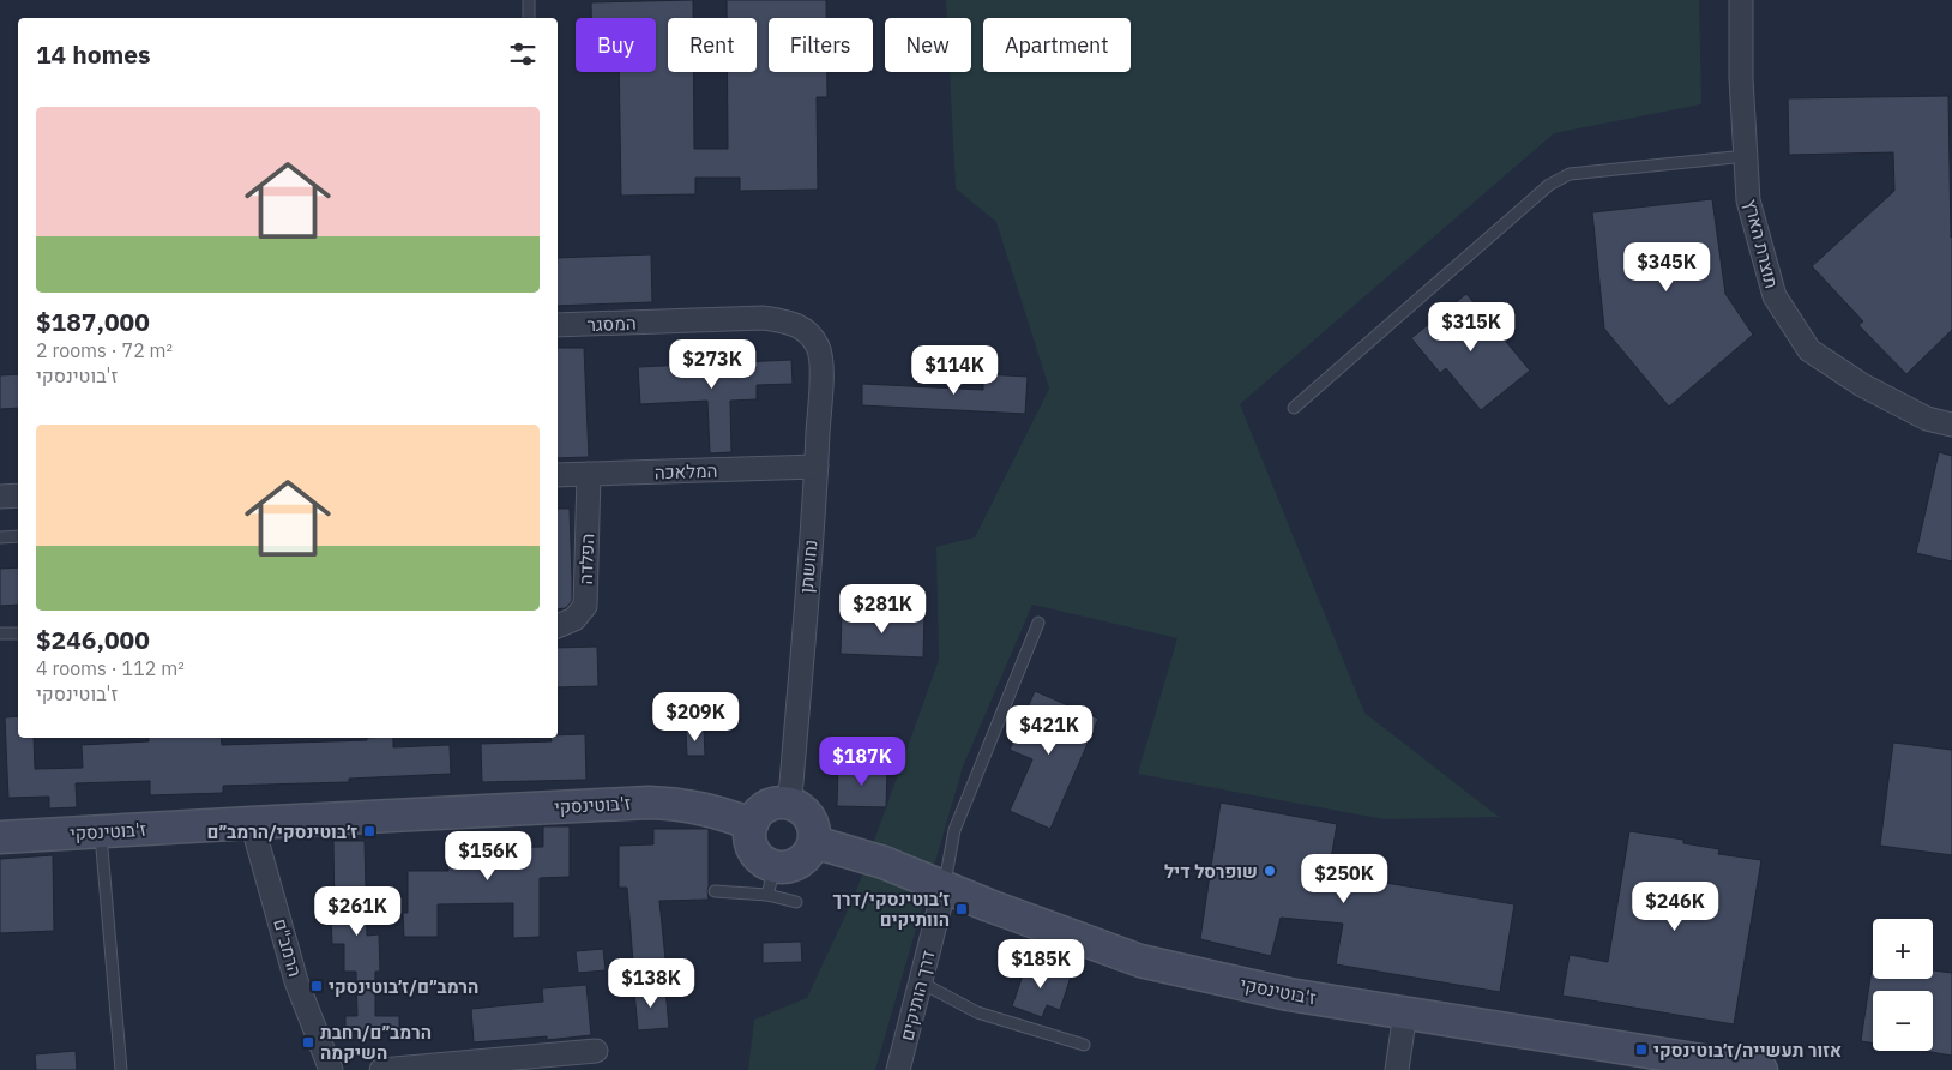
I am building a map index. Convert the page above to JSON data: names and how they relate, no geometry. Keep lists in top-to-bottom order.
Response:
{
  "streets": {
    "street": [
      "תוצרת הארץ",
      "המסגר",
      "המלאכה",
      "הפלדה",
      "נחושתן",
      "ז'בוטינסקי",
      "הרמב\"ם",
      "דרך הותיקים"
    ]
  },
  "crossings": [
    ["המסגר", "נחושתן"],
    ["המלאכה", "הפלדה"],
    ["המלאכה", "נחושתן"],
    ["נחושתן", "ז'בוטינסקי"],
    ["ז'בוטינסקי", "הרמב\"ם"],
    ["ז'בוטינסקי", "דרך הותיקים"]
  ],
  "places": {
    "transit": [
      "ז׳בוטינסקי/הרמב״ם",
      "ז׳בוטינסקי/דרך הוותיקים",
      "הרמב״ם/ז׳בוטינסקי",
      "הרמב״ם/רחבת השיקמה",
      "אזור תעשייה/ז׳בוטינסקי"
    ],
    "other": ["שופרסל דיל"]
  },
  "page": {
    "chip": [
      "Buy",
      "Rent",
      "Filters",
      "New",
      "Apartment"
    ],
    "heading": "14 homes",
    "list": [
      {
        "name": "$187,000",
        "note": "2 rooms · 72 m² · ז'בוטינסקי"
      },
      {
        "name": "$246,000",
        "note": "4 rooms · 112 m² · ז'בוטינסקי"
      }
    ],
    "price": [
      "$345K",
      "$315K",
      "$273K",
      "$114K",
      "$281K",
      "$209K",
      "$421K",
      "$187K",
      "$156K",
      "$250K",
      "$246K",
      "$261K",
      "$185K",
      "$138K"
    ],
    "map_buttons": ["+", "−"]
  }
}
